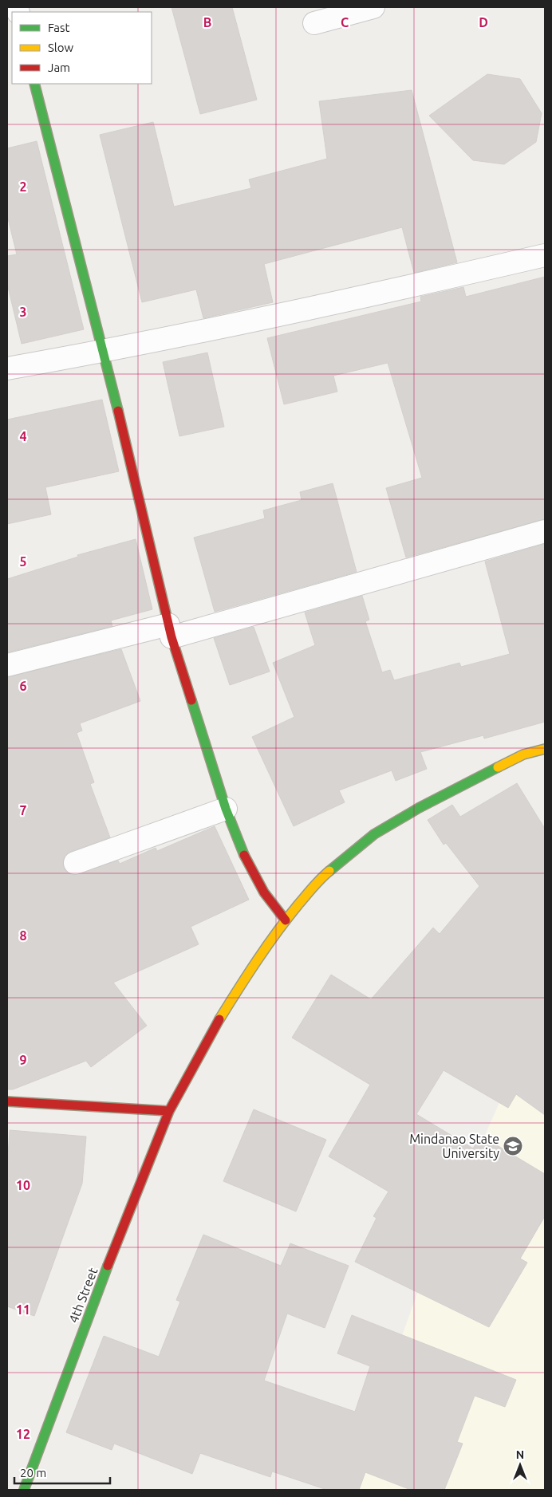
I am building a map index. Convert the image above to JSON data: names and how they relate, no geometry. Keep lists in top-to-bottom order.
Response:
{
  "streets": {
    "street": ["4th Street"]
  },
  "places": {
    "school or university": ["Mindanao State University"]
  },
  "legend": ["Fast", "Slow", "Jam"],
  "scale_bar": "20 m",
  "north": "top",
  "grid": {
    "columns": ["B", "C", "D"],
    "rows": [
      "2",
      "3",
      "4",
      "5",
      "6",
      "7",
      "8",
      "9",
      "10",
      "11",
      "12"
    ]
  }
}
